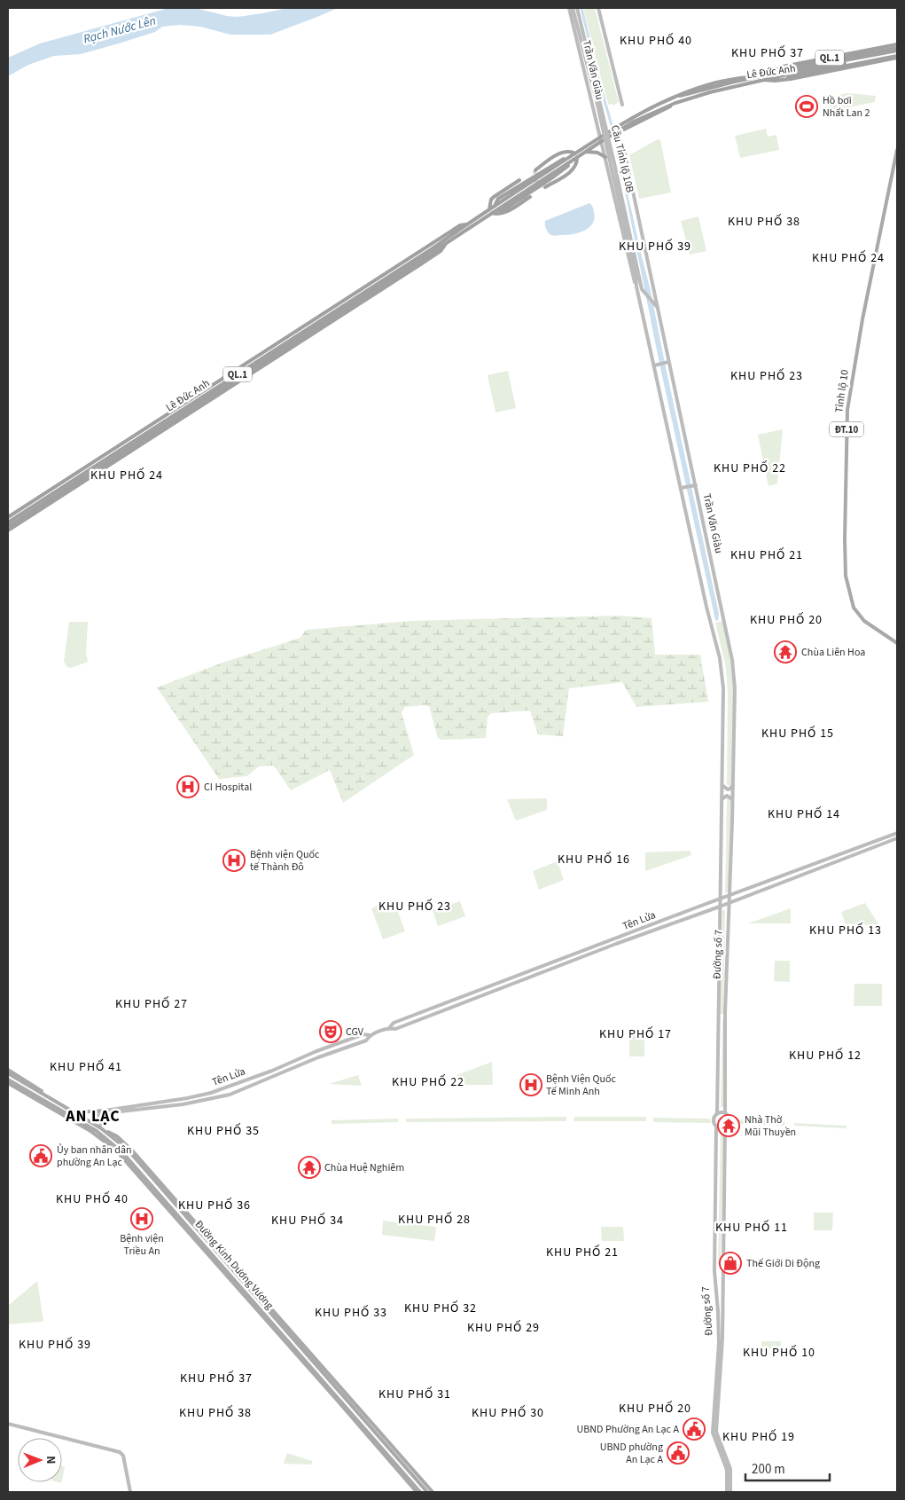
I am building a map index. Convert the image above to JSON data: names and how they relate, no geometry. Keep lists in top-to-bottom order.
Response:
{
  "streets": {
    "highway": ["QL.1", "Lê Đức Anh"],
    "main road": [
      "Trần Văn Giàu",
      "Cầu Tỉnh lộ 10B",
      "Tỉnh lộ 10",
      "ĐT.10",
      "Tên Lửa",
      "Đường số 7",
      "Đường Kinh Dương Vương"
    ]
  },
  "crossings": [
    ["QL.1", "Lê Đức Anh"],
    ["Trần Văn Giàu", "Lê Đức Anh"],
    ["Trần Văn Giàu", "Cầu Tỉnh lộ 10B"],
    ["Trần Văn Giàu", "Tên Lửa"],
    ["Trần Văn Giàu", "Đường số 7"],
    ["Tên Lửa", "Đường số 7"],
    ["Tên Lửa", "Đường Kinh Dương Vương"]
  ],
  "districts": [
    "KHU PHỐ 40",
    "KHU PHỐ 37",
    "KHU PHỐ 38",
    "KHU PHỐ 39",
    "KHU PHỐ 24",
    "KHU PHỐ 23",
    "KHU PHỐ 22",
    "KHU PHỐ 24",
    "KHU PHỐ 21",
    "KHU PHỐ 20",
    "KHU PHỐ 15",
    "KHU PHỐ 14",
    "KHU PHỐ 16",
    "KHU PHỐ 23",
    "KHU PHỐ 13",
    "KHU PHỐ 27",
    "KHU PHỐ 17",
    "KHU PHỐ 12",
    "KHU PHỐ 41",
    "KHU PHỐ 22",
    "AN LẠC",
    "KHU PHỐ 35",
    "KHU PHỐ 40",
    "KHU PHỐ 36",
    "KHU PHỐ 28",
    "KHU PHỐ 34",
    "KHU PHỐ 11",
    "KHU PHỐ 21",
    "KHU PHỐ 32",
    "KHU PHỐ 33",
    "KHU PHỐ 29",
    "KHU PHỐ 39",
    "KHU PHỐ 10",
    "KHU PHỐ 37",
    "KHU PHỐ 31",
    "KHU PHỐ 20",
    "KHU PHỐ 38",
    "KHU PHỐ 30",
    "KHU PHỐ 19"
  ],
  "water": ["Rạch Nước Lên"],
  "places": {
    "sports": ["Hồ bơi Nhất Lan 2"],
    "temple": ["Chùa Liên Hoa", "Nhà Thờ Mũi Thuyền", "Chùa Huệ Nghiêm"],
    "hospital": [
      "CI Hospital",
      "Bệnh viện Quốc tế Thành Đô",
      "Bệnh Viện Quốc Tế Minh Anh",
      "Bệnh viện Triều An"
    ],
    "theatre": ["CGV"],
    "public building": ["Ủy ban nhân dân phường An Lạc", "UBND Phường An Lạc A", "UBND phường An Lạc A"],
    "shop": ["Thế Giới Di Động"]
  },
  "scale_bar": "200 m",
  "north": "right"
}
